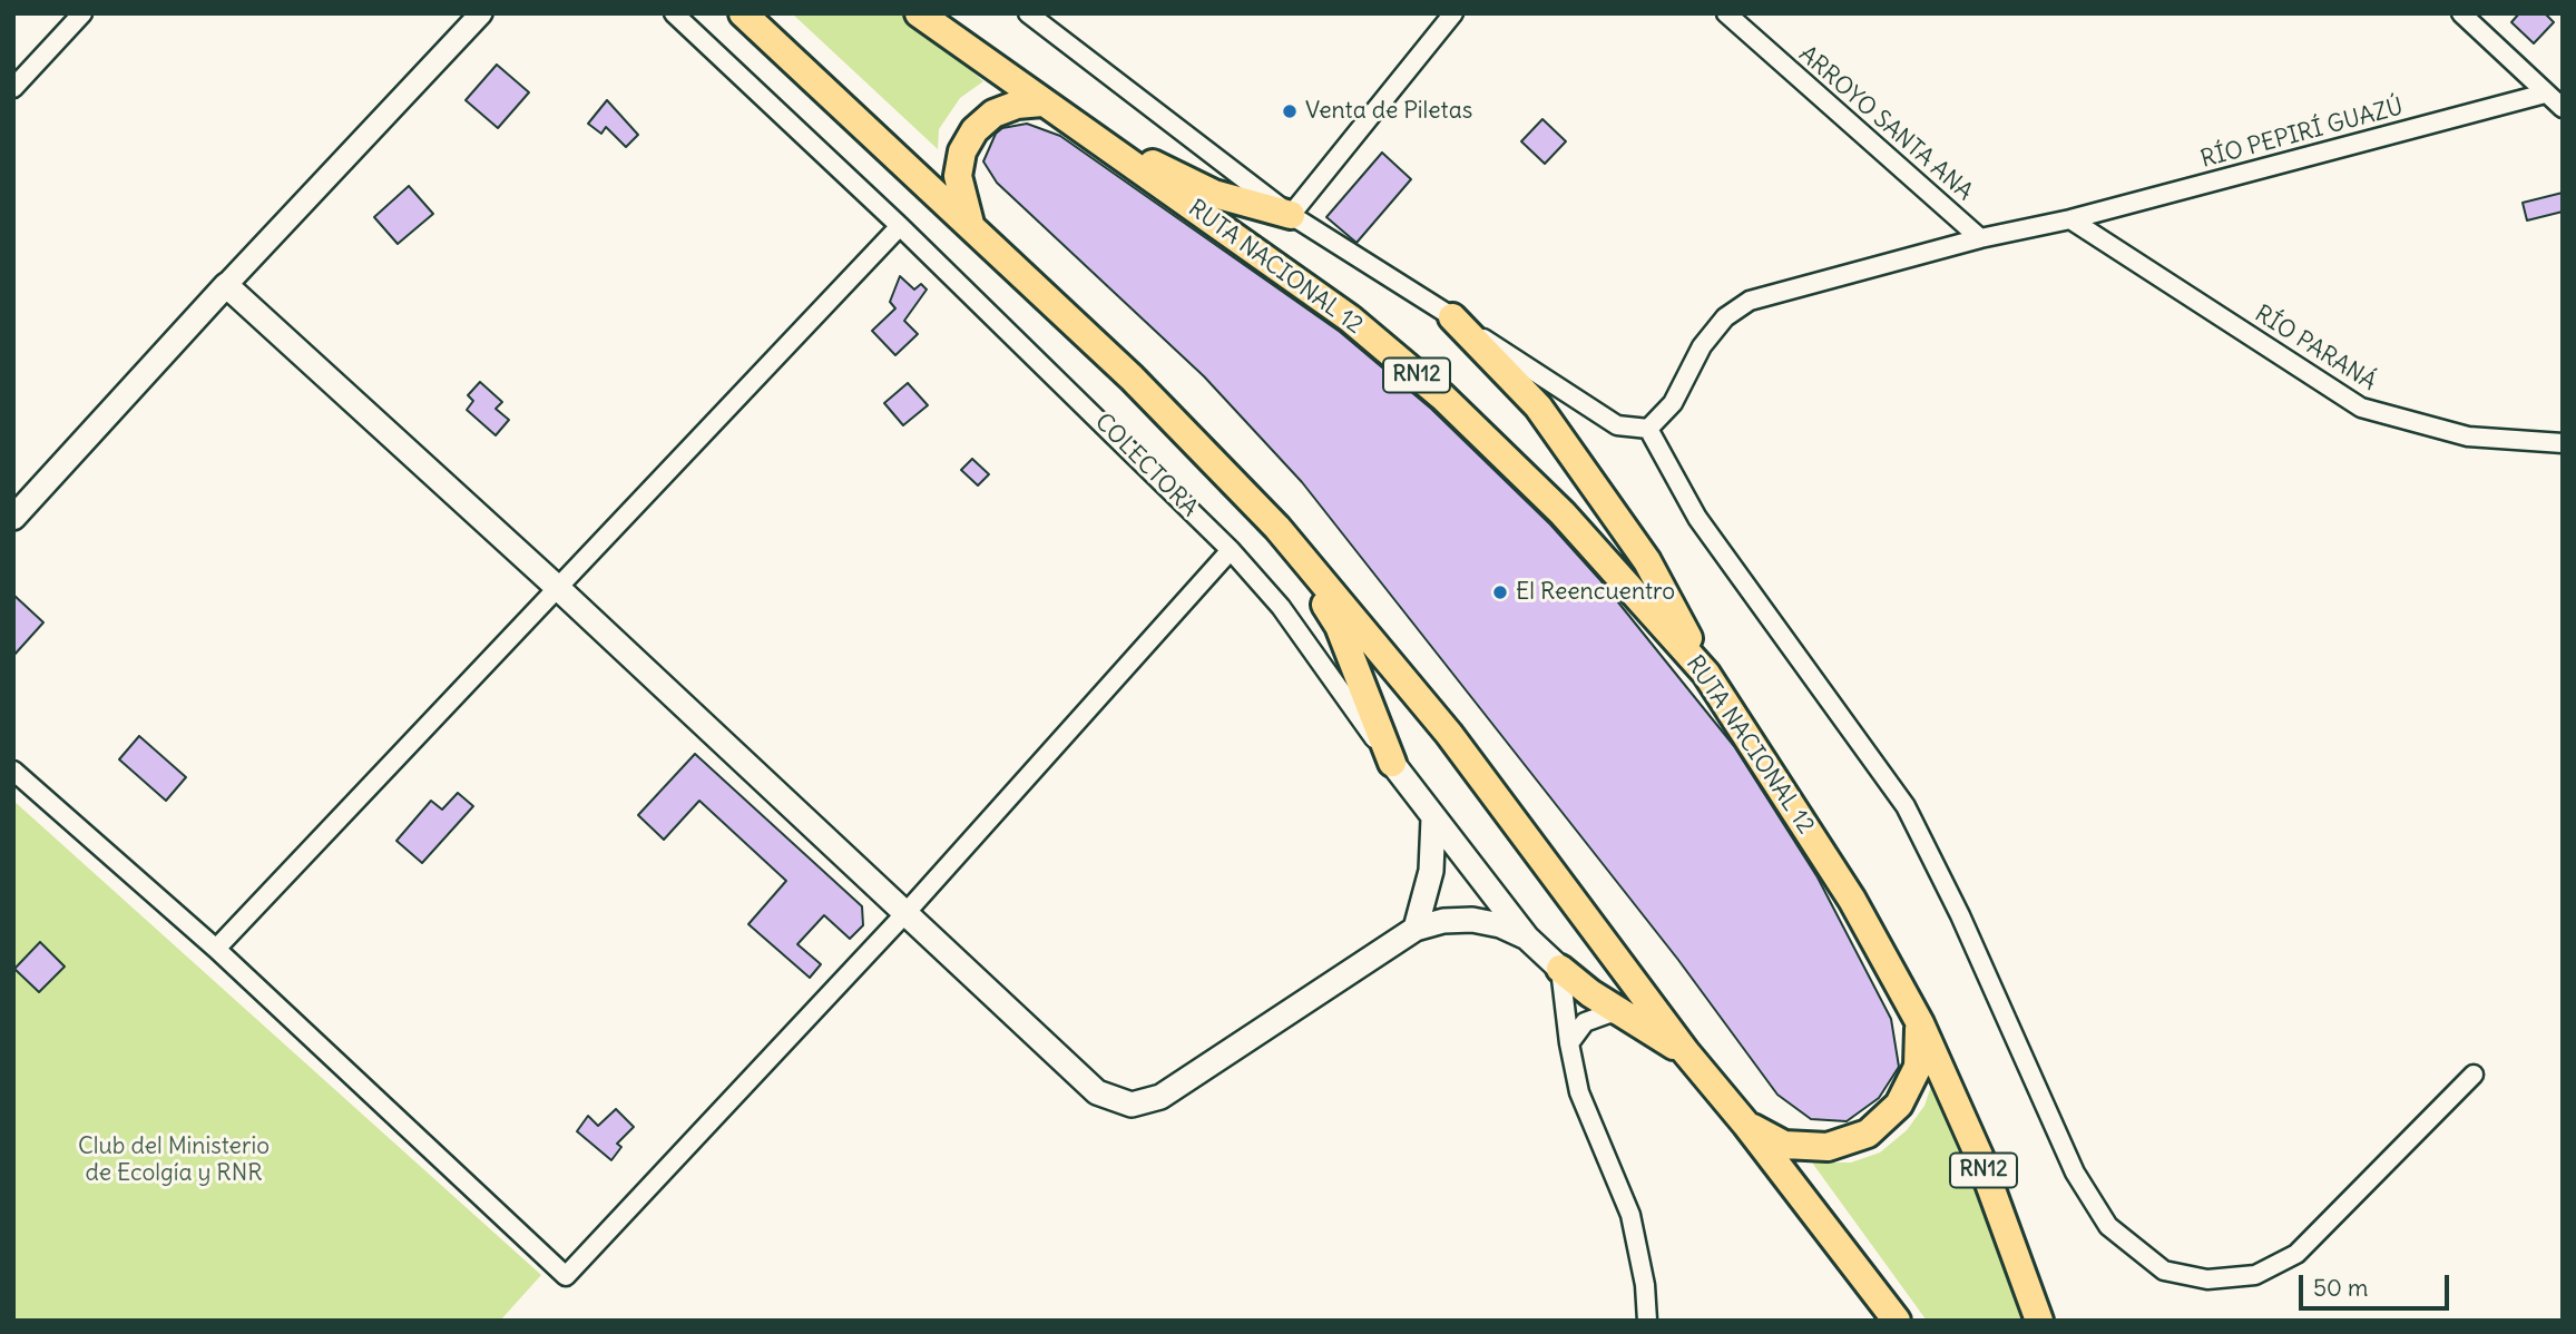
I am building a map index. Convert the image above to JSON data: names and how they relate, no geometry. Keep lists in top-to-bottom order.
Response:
{
  "streets": {
    "highway": ["RUTA NACIONAL 12", "RN12"],
    "main road": ["COLECTORA"],
    "street": ["ARROYO SANTA ANA", "RÍO PEPIRÍ GUAZÚ", "RÍO PARANÁ"]
  },
  "crossings": [
    ["ARROYO SANTA ANA", "RÍO PEPIRÍ GUAZÚ"],
    ["RÍO PEPIRÍ GUAZÚ", "RÍO PARANÁ"]
  ],
  "parks": ["Club del Ministerio de Ecolgía y RNR"],
  "places": ["Venta de Piletas", "El Reencuentro"],
  "scale_bar": "50 m"
}
